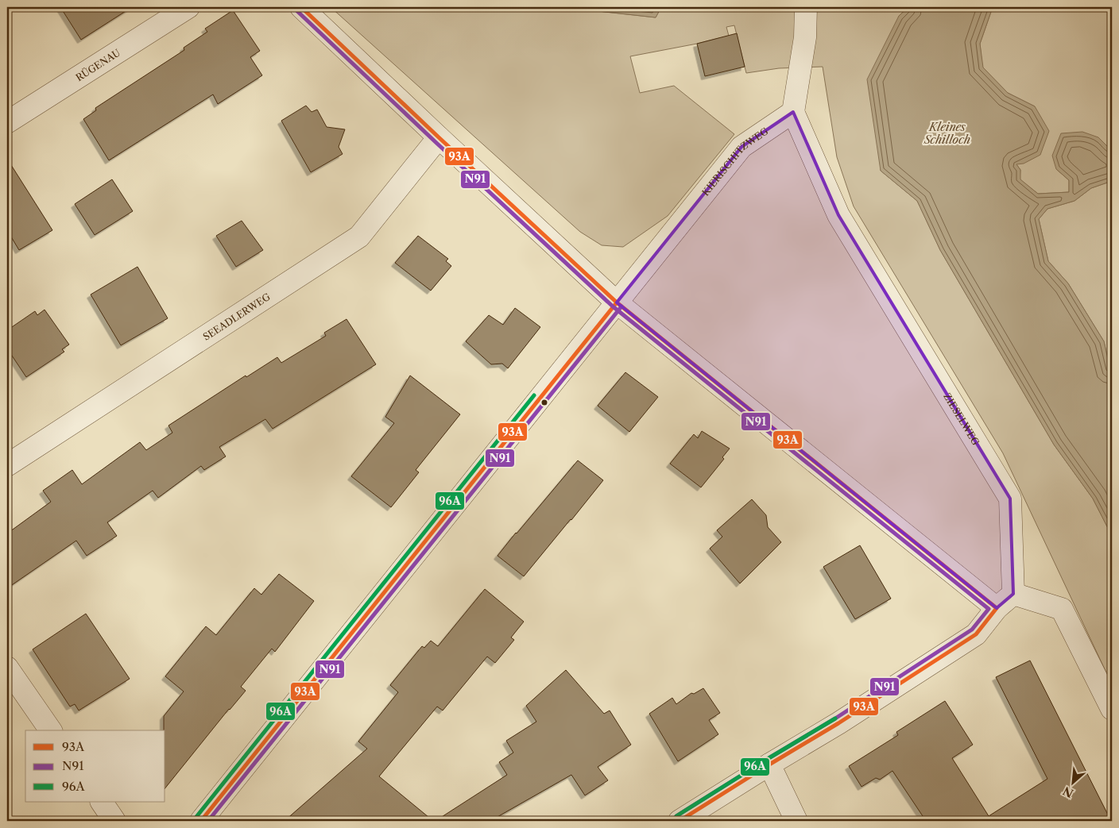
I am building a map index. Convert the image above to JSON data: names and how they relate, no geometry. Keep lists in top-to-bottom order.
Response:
{
  "streets": {
    "street": [
      "RÜGENAU",
      "KIERISCHITZWEG",
      "SEEADLERWEG",
      "ZIESELWEG"
    ]
  },
  "crossings": [
    ["KIERISCHITZWEG", "ZIESELWEG"]
  ],
  "water": ["Kleines Schilloch"],
  "lines": ["transit line 93A", "transit line N91", "transit line 96A"],
  "legend": ["93A", "N91", "96A"],
  "north": "bottom left"
}
